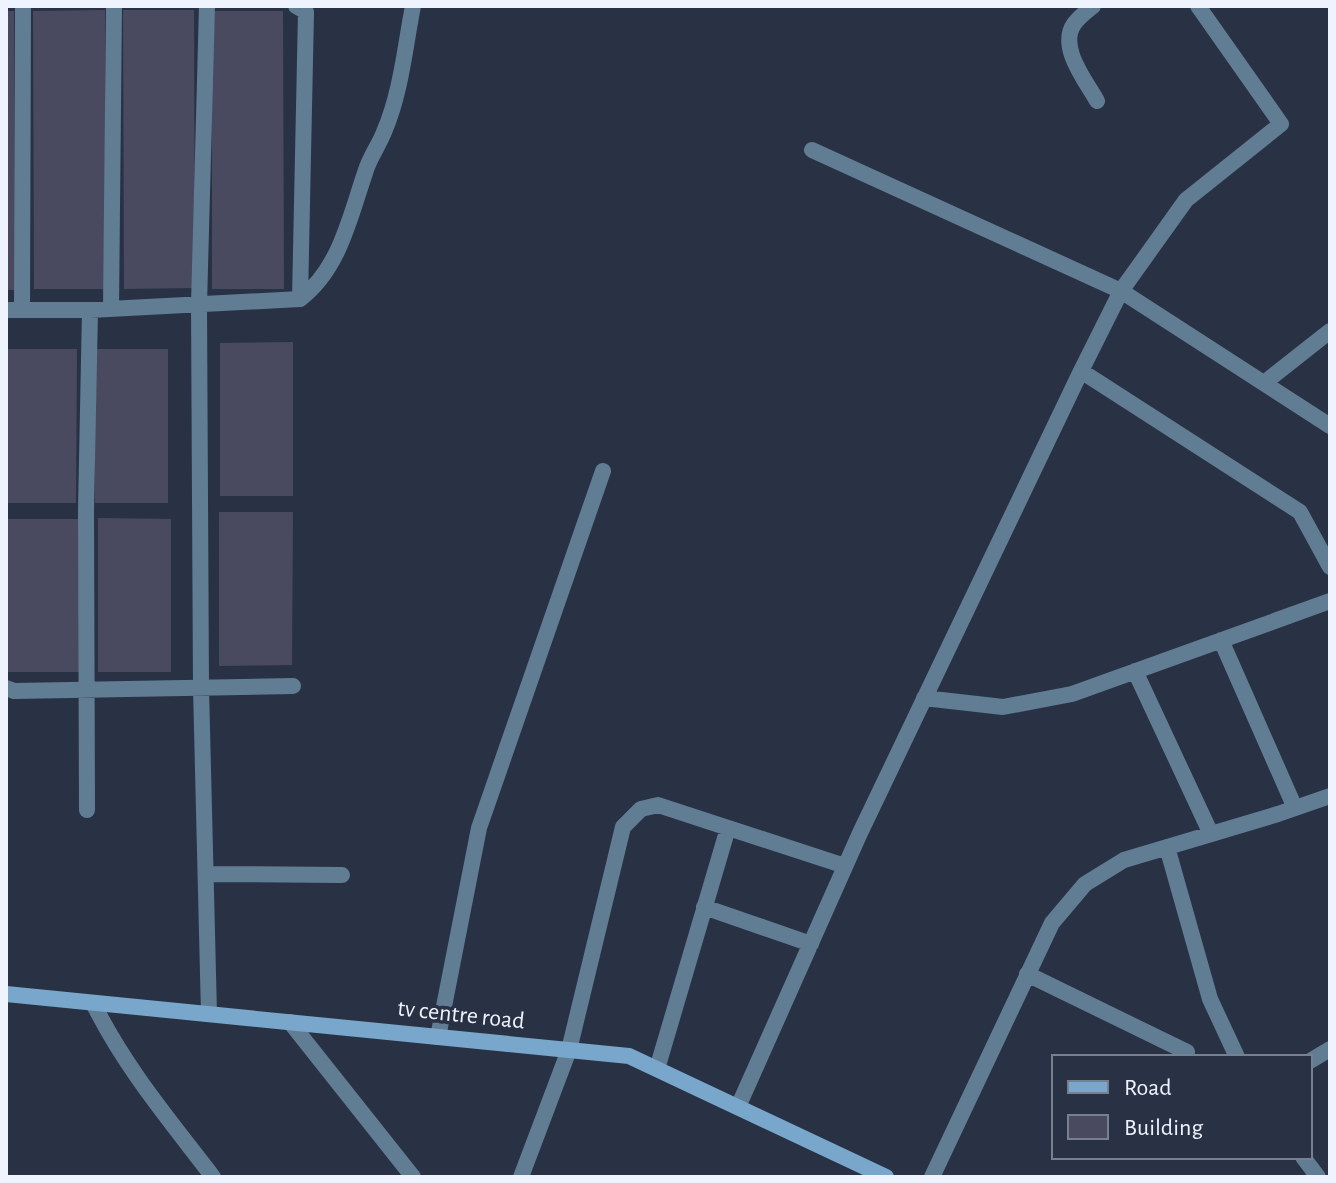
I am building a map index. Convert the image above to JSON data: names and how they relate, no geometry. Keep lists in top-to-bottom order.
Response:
{
  "streets": {
    "main road": ["tv centre road"]
  },
  "legend": ["Road", "Building"]
}
